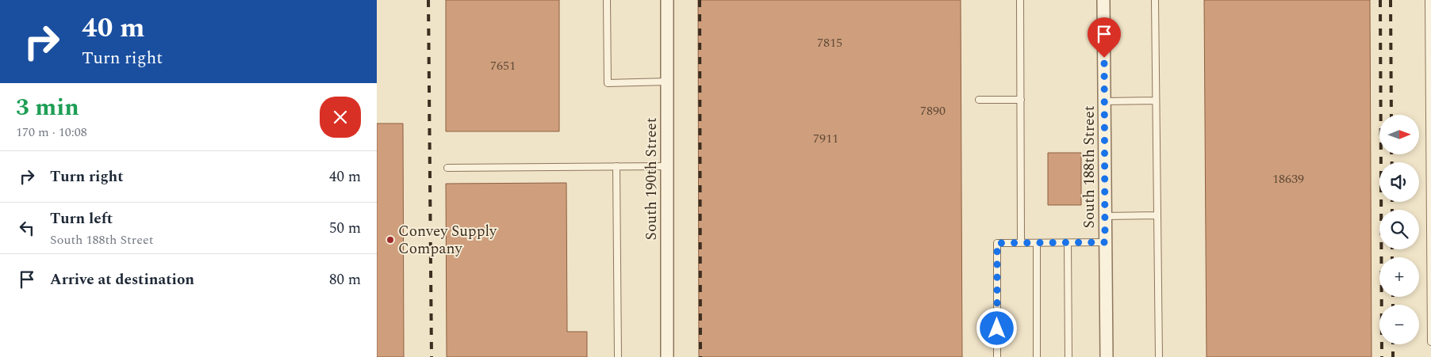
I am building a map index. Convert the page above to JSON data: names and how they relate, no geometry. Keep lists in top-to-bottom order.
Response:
{
  "streets": {
    "street": ["South 188th Street", "South 190th Street"]
  },
  "places": ["Convey Supply Company"],
  "house_numbers": [
    "7815",
    "7651",
    "7890",
    "7911",
    "18639"
  ],
  "north": "right",
  "page": {
    "turn": ["40 m", "Turn right"],
    "heading": ["3 min", "170 m · 10:08"],
    "map_buttons": ["+", "−"],
    "list": [
      {
        "name": "Turn right",
        "value": "40 m"
      },
      {
        "name": "Turn left",
        "note": "South 188th Street",
        "value": "50 m"
      },
      {
        "name": "Arrive at destination",
        "value": "80 m"
      }
    ]
  }
}
